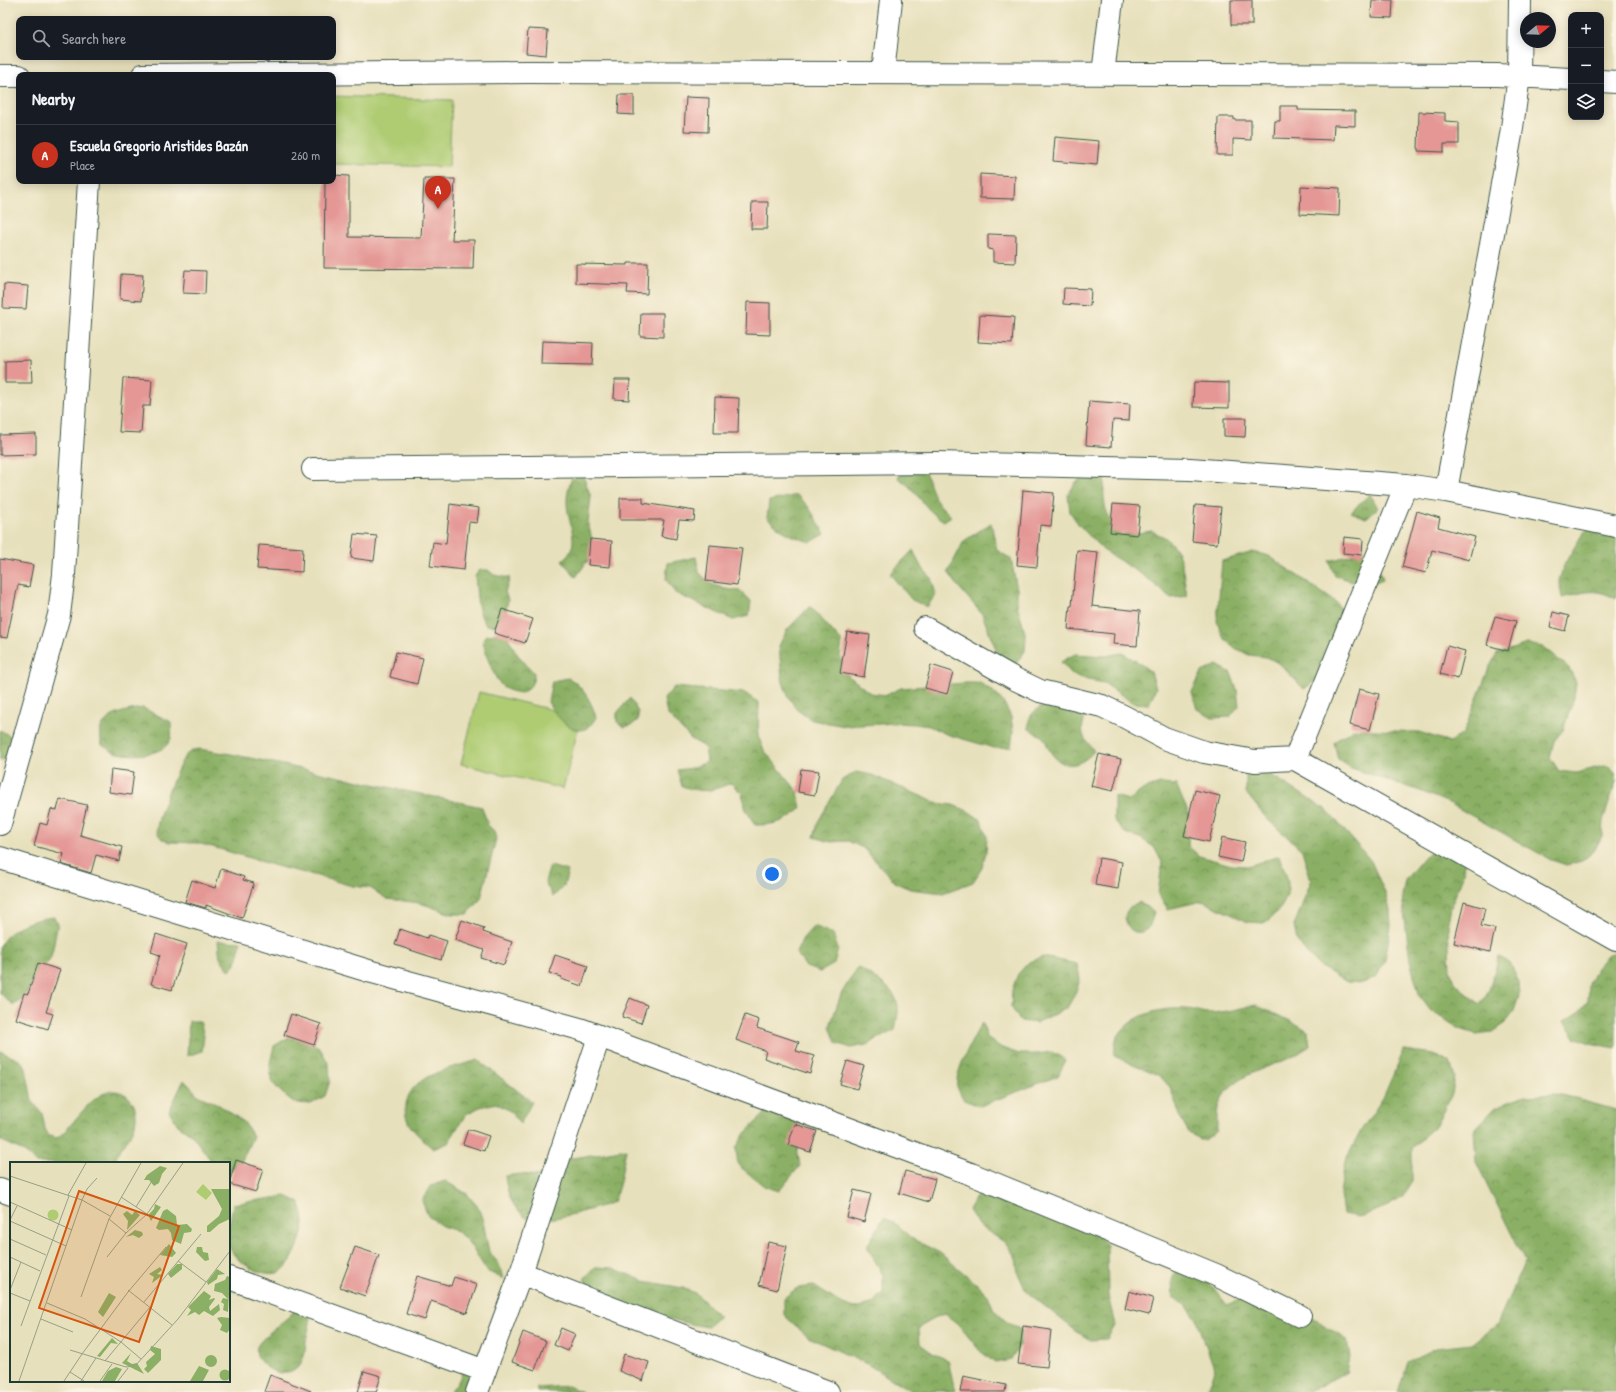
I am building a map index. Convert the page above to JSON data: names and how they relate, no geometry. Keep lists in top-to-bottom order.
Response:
{
  "north": "right",
  "page": {
    "map_buttons": ["+", "−"],
    "search": "Search here",
    "heading": "Nearby",
    "list": [
      {
        "mark": "A",
        "name": "Escuela Gregorio Aristides Bazán",
        "note": "Place",
        "value": "260 m"
      }
    ],
    "pins": "A"
  }
}
